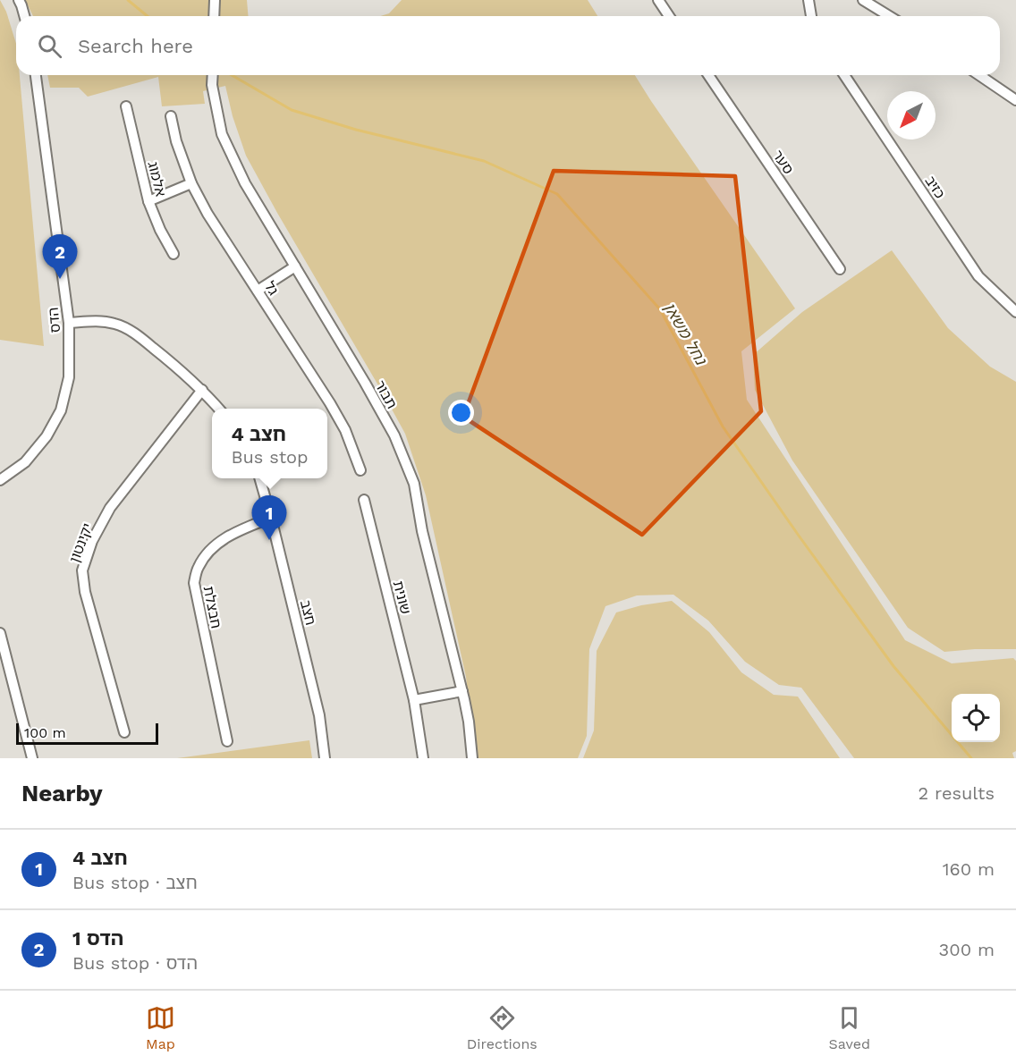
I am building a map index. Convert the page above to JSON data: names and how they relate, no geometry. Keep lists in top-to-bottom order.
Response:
{
  "streets": {
    "street": [
      "סער",
      "אלמוג",
      "כזיב",
      "גל",
      "הדס",
      "תבור",
      "יקינטון",
      "שונית",
      "חבצלת",
      "חצב"
    ]
  },
  "crossings": [
    ["חבצלת", "חצב"]
  ],
  "water": ["נחל משאן"],
  "scale_bar": "100 m",
  "north": "bottom left",
  "page": {
    "search": "Search here",
    "pins": ["2", "1"],
    "popup": ["חצב 4", "Bus stop"],
    "scale": "100 m",
    "heading": ["Nearby", "2 results"],
    "list": [
      {
        "mark": "1",
        "name": "חצב 4",
        "note": "Bus stop · חצב",
        "value": "160 m"
      },
      {
        "mark": "2",
        "name": "הדס 1",
        "note": "Bus stop · הדס",
        "value": "300 m"
      }
    ],
    "nav": ["Map", "Directions", "Saved"]
  }
}
